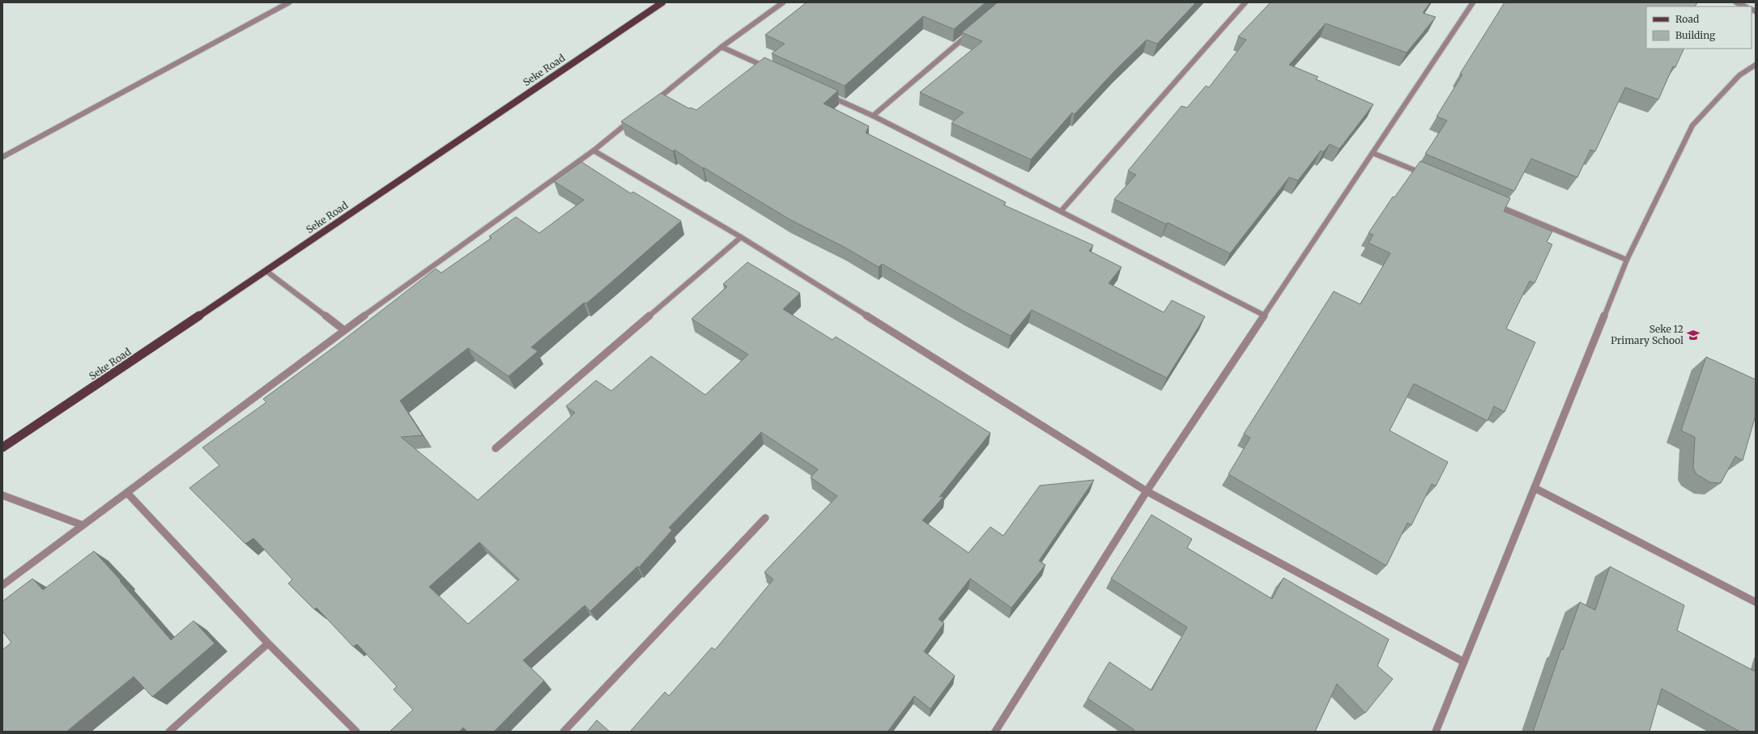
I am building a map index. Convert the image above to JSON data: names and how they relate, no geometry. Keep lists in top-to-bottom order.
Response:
{
  "streets": {
    "main road": ["Seke Road"]
  },
  "places": {
    "school or university": ["Seke 12 Primary School"]
  },
  "legend": ["Road", "Building"]
}
